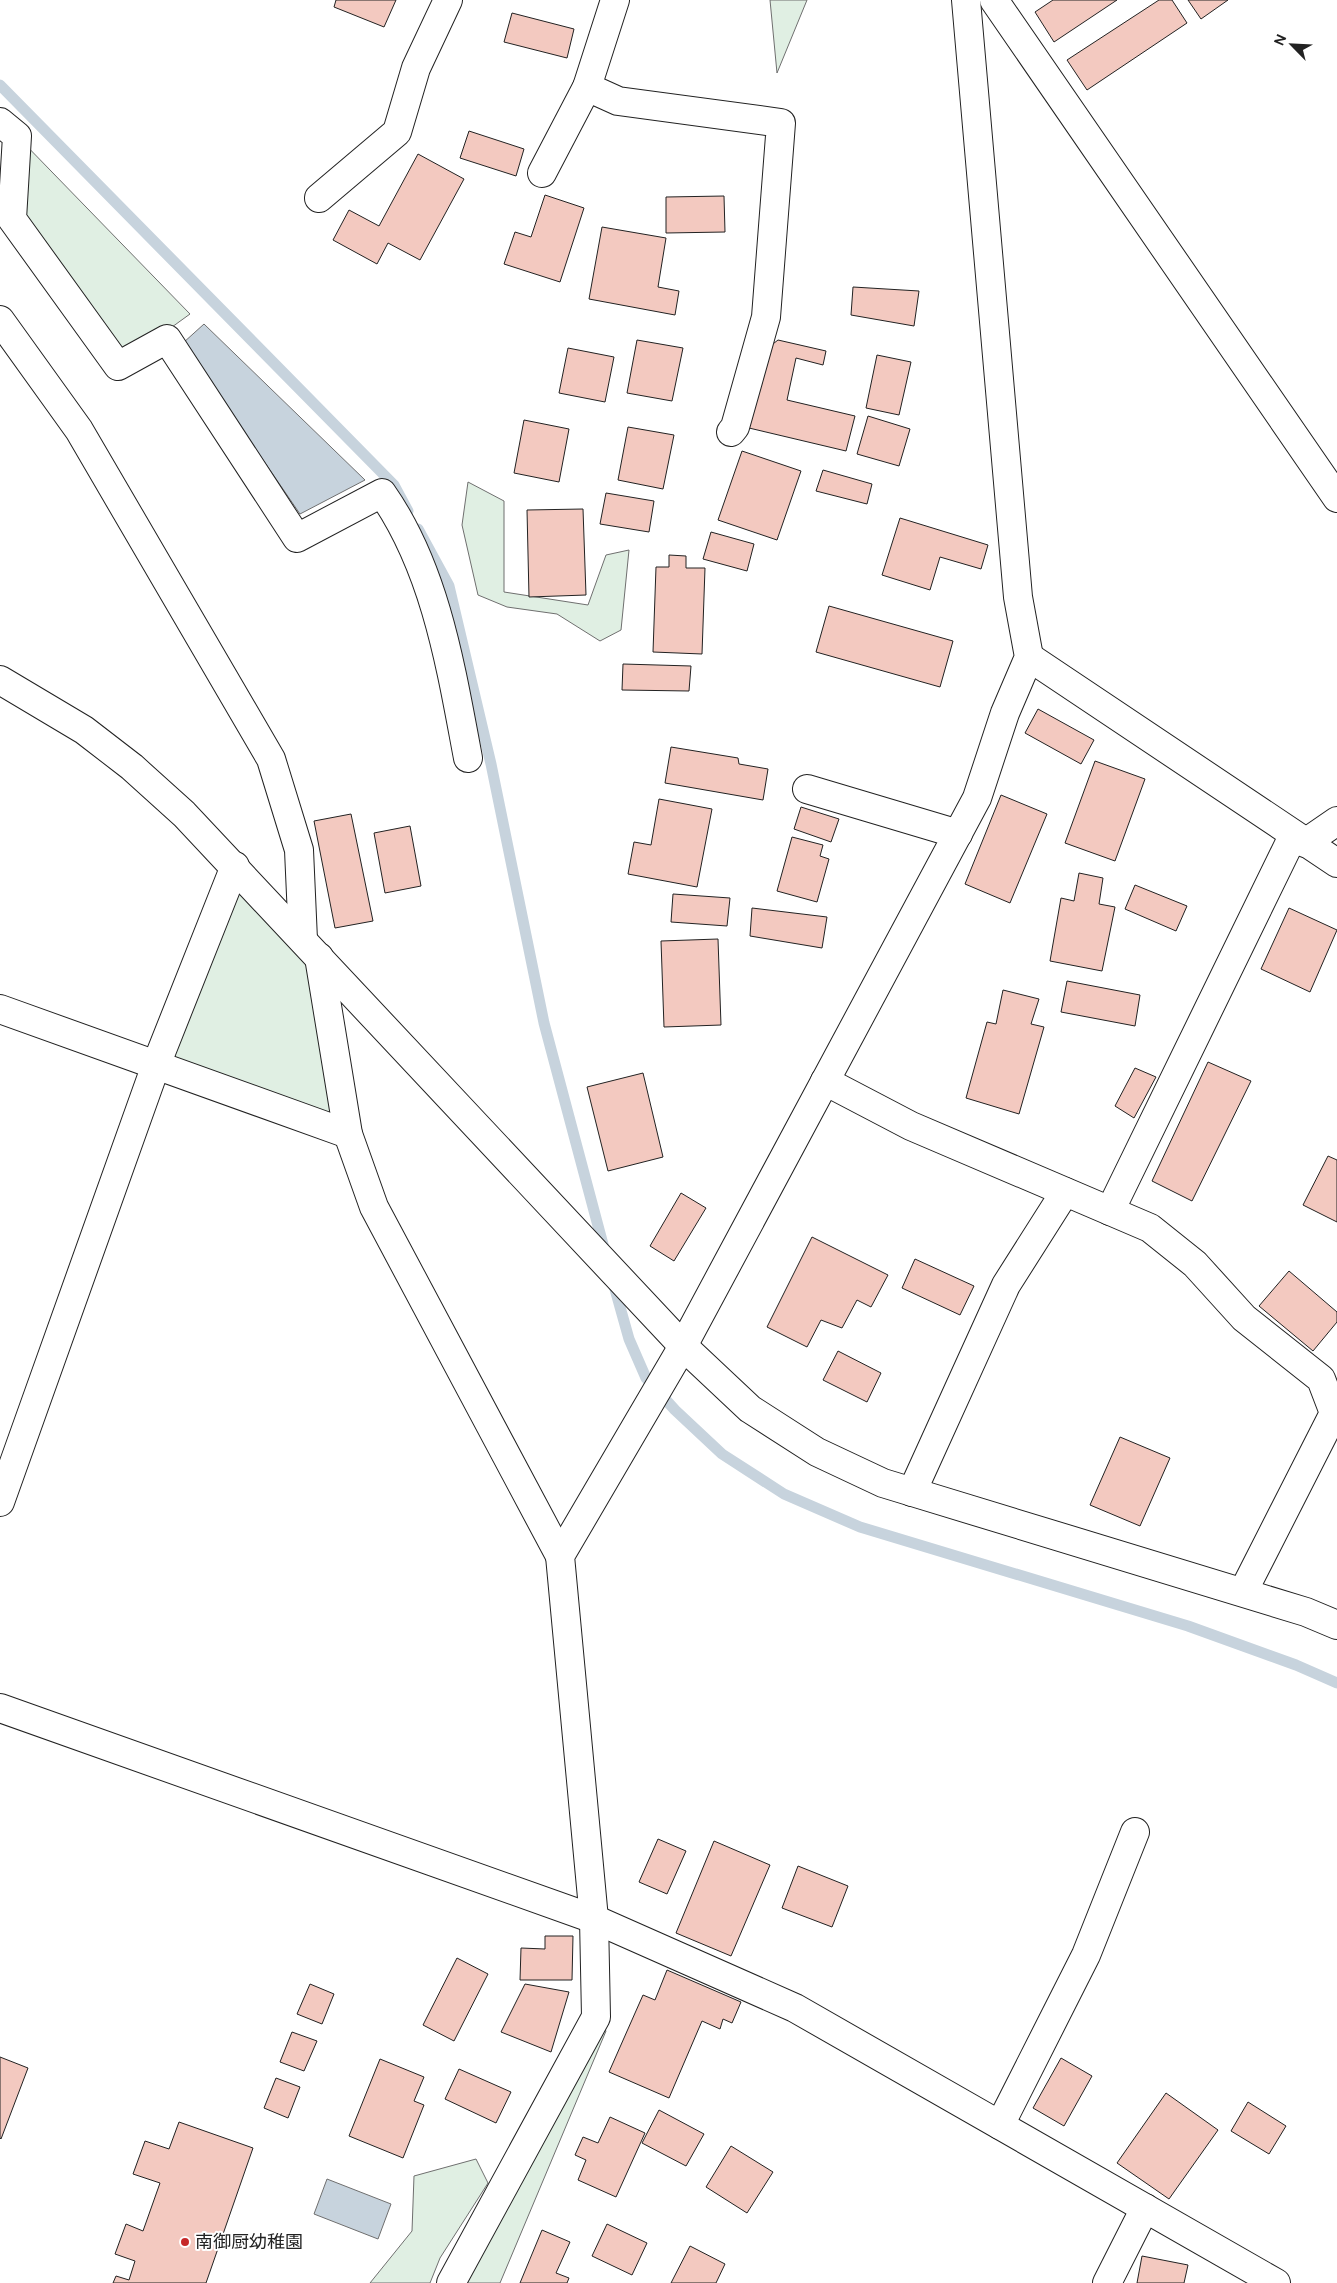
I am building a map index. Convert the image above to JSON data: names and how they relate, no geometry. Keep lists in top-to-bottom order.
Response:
{
  "places": ["南御厨幼稚園"],
  "north": "top left"
}
